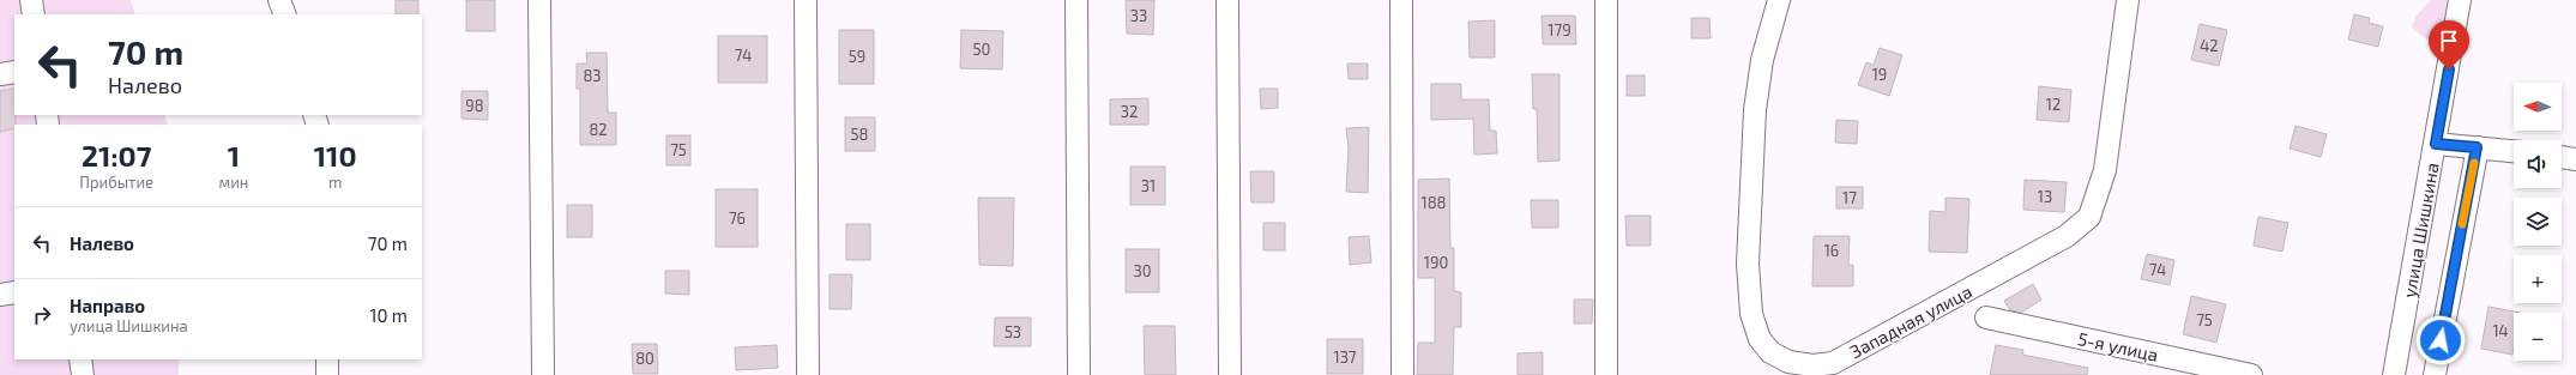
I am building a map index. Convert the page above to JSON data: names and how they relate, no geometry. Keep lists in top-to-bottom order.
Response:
{
  "streets": {
    "street": ["улица Шишкина", "Западная улица", "5-я улица"]
  },
  "house_numbers": [
    "33",
    "179",
    "42",
    "50",
    "74",
    "59",
    "19",
    "83",
    "12",
    "98",
    "32",
    "82",
    "58",
    "75",
    "31",
    "13",
    "17",
    "188",
    "76",
    "16",
    "190",
    "74",
    "30",
    "75",
    "14",
    "53",
    "137",
    "80"
  ],
  "north": "left",
  "page": {
    "turn": ["70 m", "Налево"],
    "map_buttons": ["+", "−"],
    "eta": [
      "21:07",
      "Прибытие",
      "1",
      "мин",
      "110",
      "m"
    ],
    "list": [
      {
        "name": "Налево",
        "value": "70 m"
      },
      {
        "name": "Направо",
        "note": "улица Шишкина",
        "value": "10 m"
      }
    ]
  }
}
